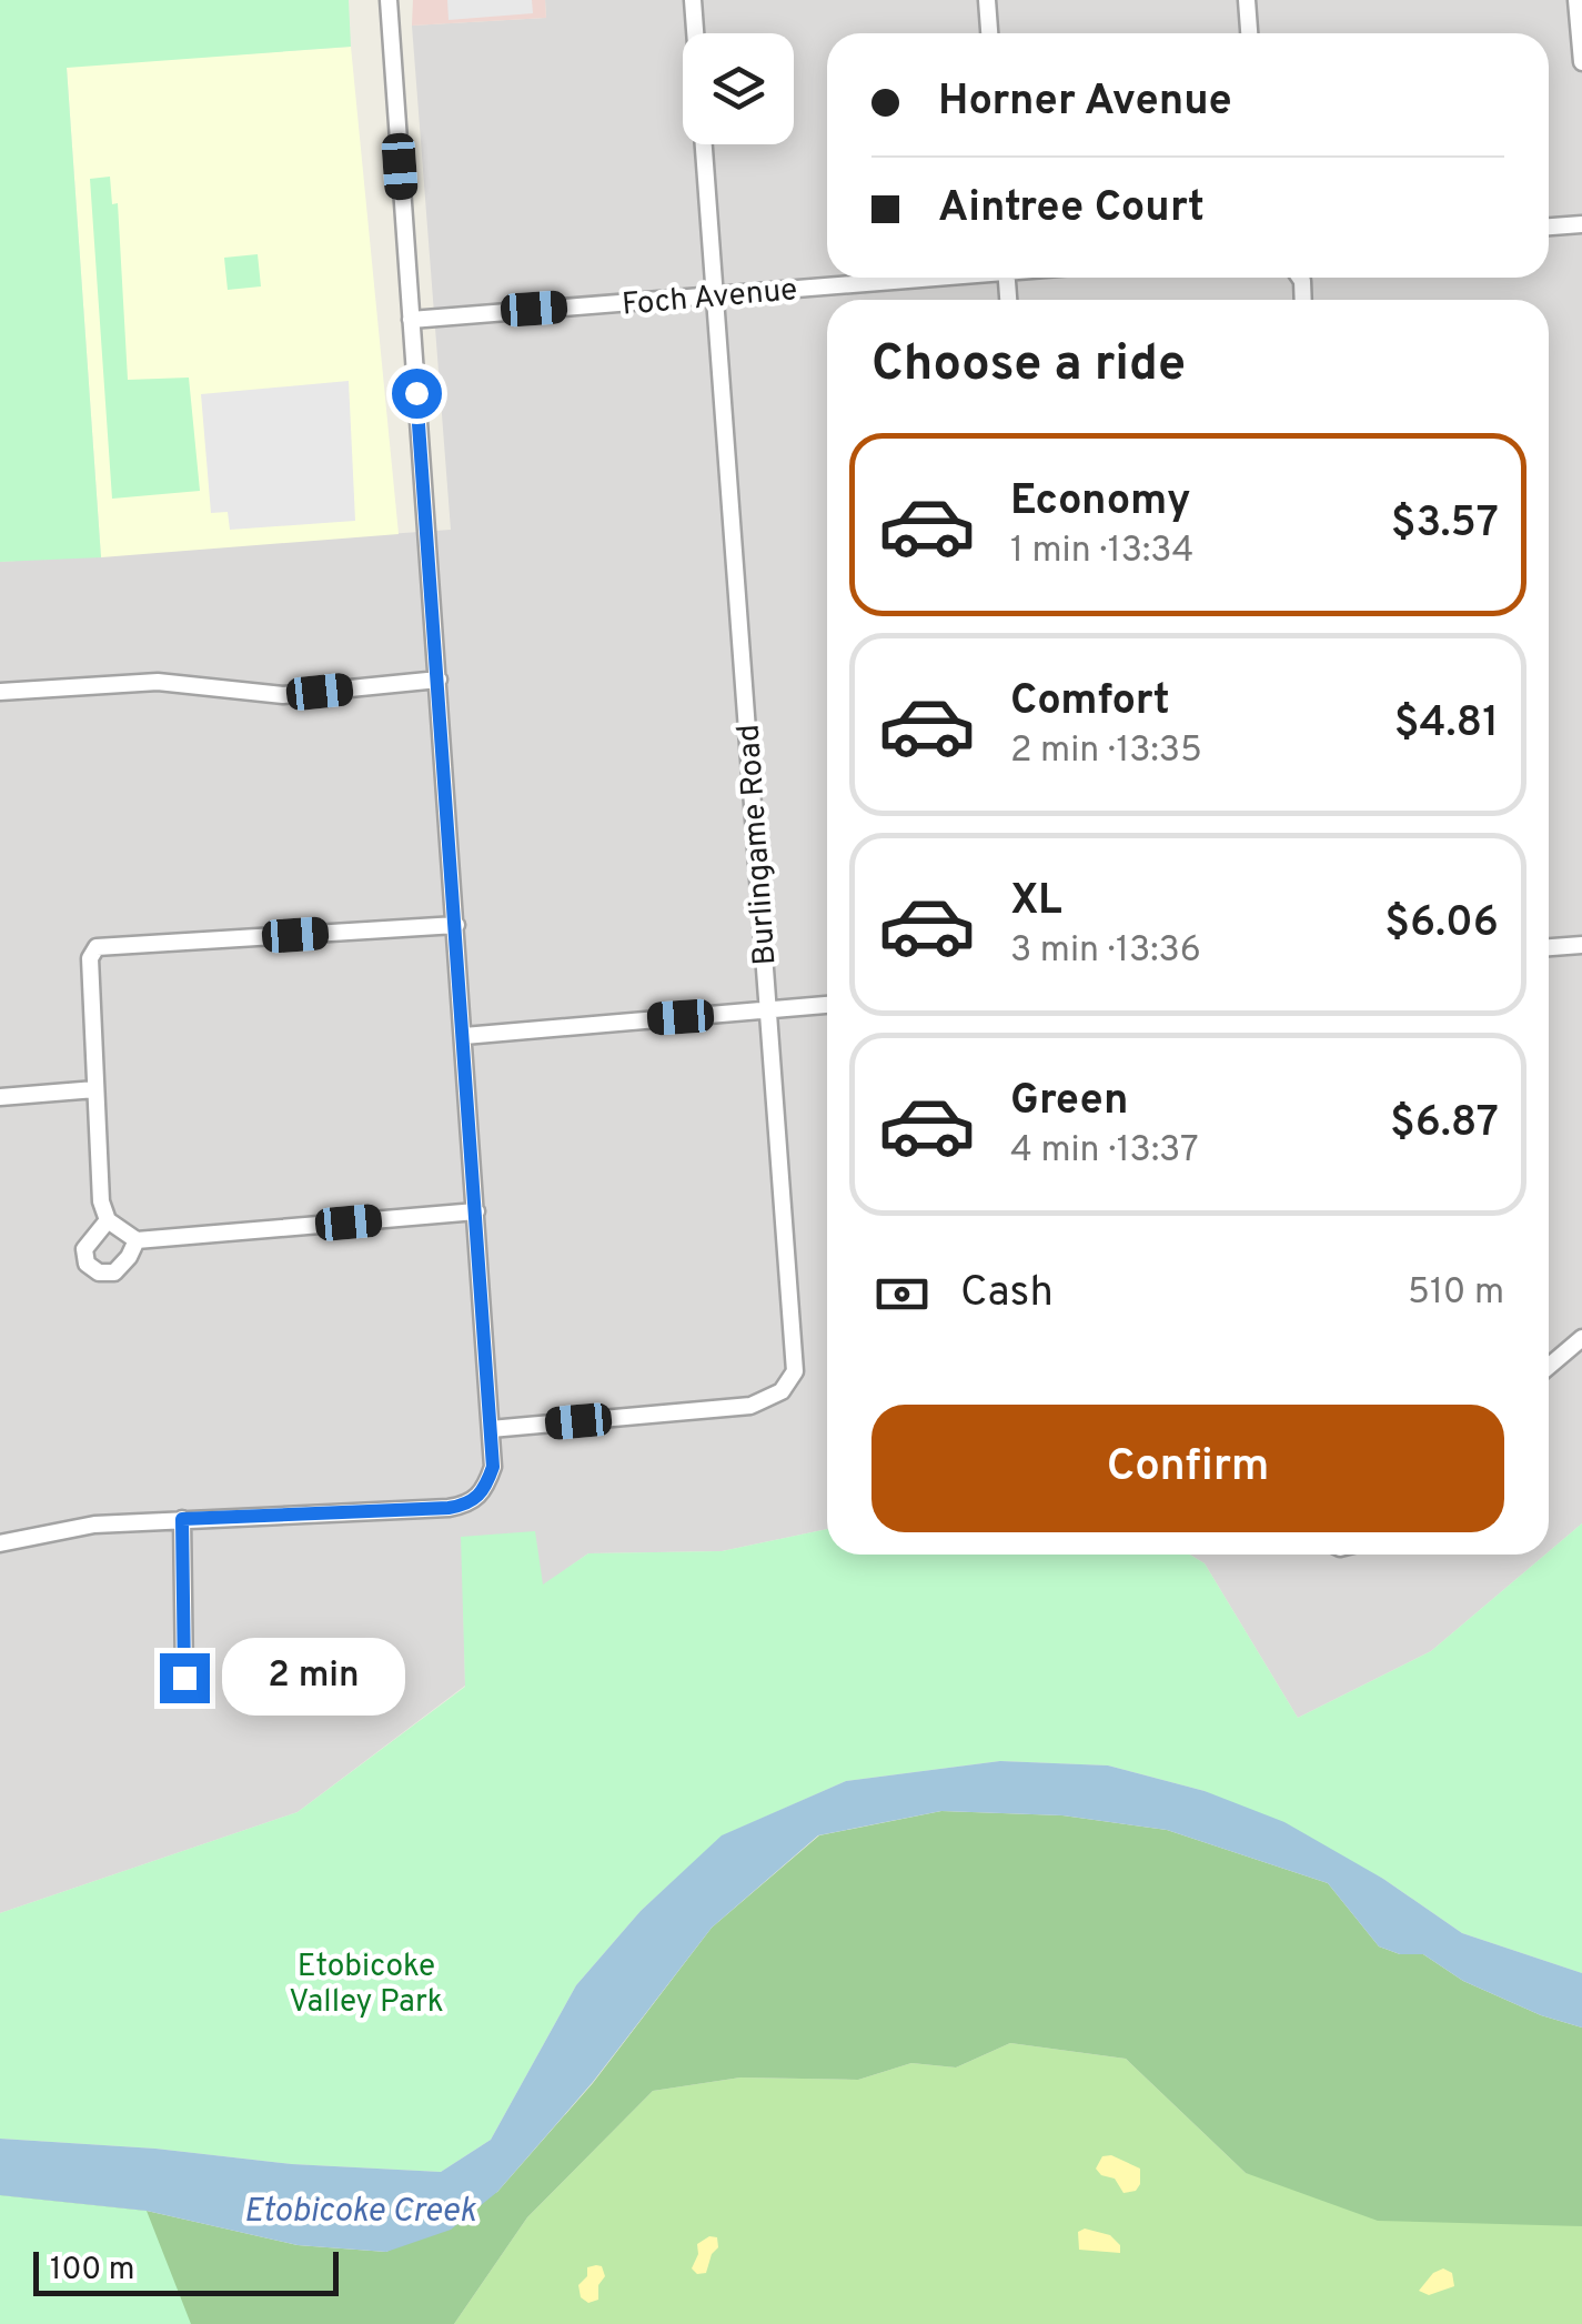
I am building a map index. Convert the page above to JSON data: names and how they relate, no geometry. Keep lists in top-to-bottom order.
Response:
{
  "streets": {
    "street": ["Foch Avenue", "Burlingame Road"]
  },
  "crossings": [
    ["Foch Avenue", "Burlingame Road"]
  ],
  "water": ["Etobicoke Creek"],
  "parks": ["Etobicoke Valley Park"],
  "scale_bar": "100 m",
  "page": {
    "banner": ["Horner Avenue", "Aintree Court"],
    "heading": "Choose a ride",
    "list": [
      {
        "name": "Economy",
        "note": "1 min · 13:34",
        "value": "$3.57"
      },
      {
        "name": "Comfort",
        "note": "2 min · 13:35",
        "value": "$4.81"
      },
      {
        "name": "XL",
        "note": "3 min · 13:36",
        "value": "$6.06"
      },
      {
        "name": "Green",
        "note": "4 min · 13:37",
        "value": "$6.87"
      }
    ],
    "pay": ["Cash", "510 m"],
    "buttons": "Confirm",
    "bubble": "2 min",
    "scale": "100 m"
  }
}
